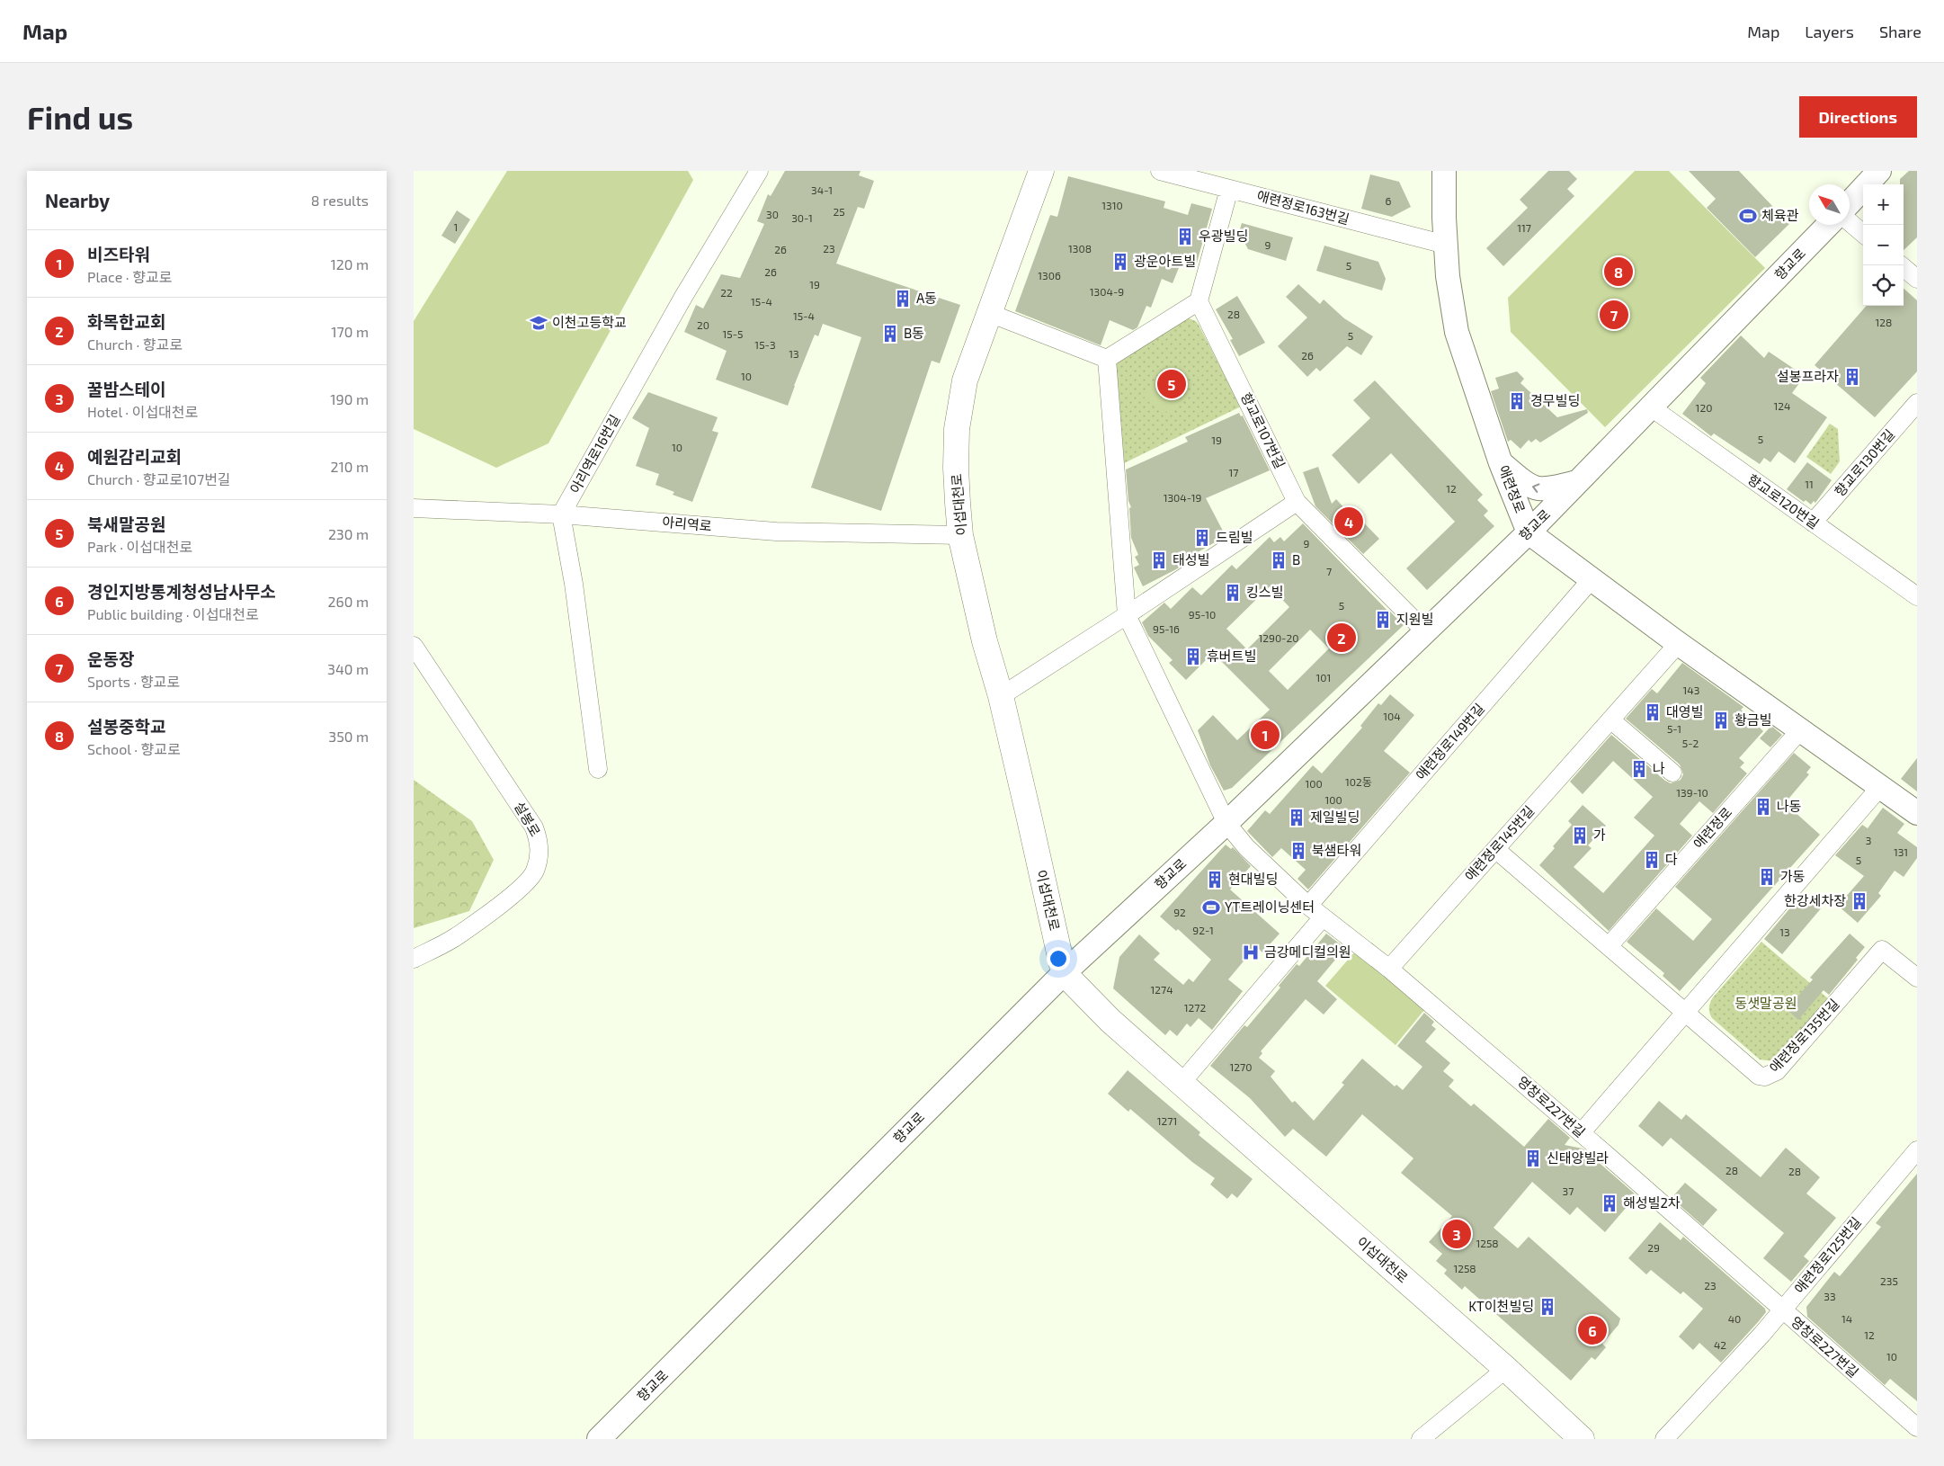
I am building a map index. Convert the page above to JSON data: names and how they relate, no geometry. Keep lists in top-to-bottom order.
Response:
{
  "streets": {
    "main road": ["이섭대천로"],
    "street": [
      "애련정로163번길",
      "향교로",
      "향교로107번길",
      "아리역로16번길",
      "향교로130번길",
      "애련정로",
      "향교로120번길",
      "아리역로",
      "애련정로149번길",
      "설봉로",
      "애련정로145번길",
      "애련정로135번길",
      "영창로227번길",
      "애련정로125번길"
    ]
  },
  "crossings": [
    ["애련정로163번길", "애련정로"],
    ["향교로", "향교로107번길"],
    ["향교로", "애련정로"],
    ["향교로", "향교로120번길"],
    ["향교로", "이섭대천로"],
    ["향교로", "영창로227번길"],
    ["아리역로16번길", "아리역로"],
    ["향교로130번길", "향교로120번길"],
    ["애련정로", "애련정로135번길"],
    ["이섭대천로", "아리역로"],
    ["애련정로149번길", "영창로227번길"],
    ["애련정로145번길", "애련정로135번길"],
    ["애련정로145번길", "영창로227번길"],
    ["영창로227번길", "애련정로125번길"]
  ],
  "parks": ["동샛말공원"],
  "places": {
    "sports": ["체육관", "YT트레이닝센터"],
    "building": [
      "우광빌딩",
      "광운아트빌",
      "A동",
      "B동",
      "설봉프라자",
      "경무빌딩",
      "드림빌",
      "태성빌",
      "B",
      "킹스빌",
      "지원빌",
      "휴버트빌",
      "대영빌",
      "황금빌",
      "나",
      "나동",
      "제일빌딩",
      "가",
      "북샘타워",
      "다",
      "가동",
      "현대빌딩",
      "한강세차장",
      "신태양빌라",
      "해성빌2차",
      "KT이천빌딩"
    ],
    "school or university": ["이천고등학교"],
    "hospital": ["금강메디컬의원"]
  },
  "house_numbers": [
    "34-1",
    "6",
    "1310",
    "25",
    "30",
    "30-1",
    "1",
    "117",
    "9",
    "23",
    "1308",
    "26",
    "5",
    "26",
    "1306",
    "19",
    "1304-9",
    "22",
    "15-4",
    "28",
    "15-4",
    "128",
    "20",
    "15-5",
    "5",
    "15-3",
    "13",
    "26",
    "10",
    "124",
    "120",
    "5",
    "19",
    "10",
    "17",
    "11",
    "12",
    "1304-19",
    "9",
    "7",
    "5",
    "95-10",
    "95-16",
    "1290-20",
    "101",
    "143",
    "104",
    "5-1",
    "5-2",
    "102동",
    "100",
    "139-10",
    "100",
    "3",
    "131",
    "5",
    "92",
    "92-1",
    "13",
    "1274",
    "1272",
    "1270",
    "1271",
    "28",
    "28",
    "37",
    "1258",
    "29",
    "1258",
    "235",
    "23",
    "33",
    "40",
    "14",
    "12",
    "42",
    "10"
  ],
  "north": "top left",
  "page": {
    "header": "Map",
    "nav": ["Map", "Layers", "Share"],
    "buttons": "Directions",
    "title": "Find us",
    "heading": ["Nearby", "8 results"],
    "map_buttons": ["+", "−"],
    "list": [
      {
        "mark": "1",
        "name": "비즈타워",
        "note": "Place · 향교로",
        "value": "120 m"
      },
      {
        "mark": "2",
        "name": "화목한교회",
        "note": "Church · 향교로",
        "value": "170 m"
      },
      {
        "mark": "3",
        "name": "꿀밤스테이",
        "note": "Hotel · 이섭대천로",
        "value": "190 m"
      },
      {
        "mark": "4",
        "name": "예원감리교회",
        "note": "Church · 향교로107번길",
        "value": "210 m"
      },
      {
        "mark": "5",
        "name": "북새말공원",
        "note": "Park · 이섭대천로",
        "value": "230 m"
      },
      {
        "mark": "6",
        "name": "경인지방통계청성남사무소",
        "note": "Public building · 이섭대천로",
        "value": "260 m"
      },
      {
        "mark": "7",
        "name": "운동장",
        "note": "Sports · 향교로",
        "value": "340 m"
      },
      {
        "mark": "8",
        "name": "설봉중학교",
        "note": "School · 향교로",
        "value": "350 m"
      }
    ],
    "pins": [
      "8",
      "7",
      "5",
      "4",
      "2",
      "1",
      "3",
      "6"
    ]
  }
}
